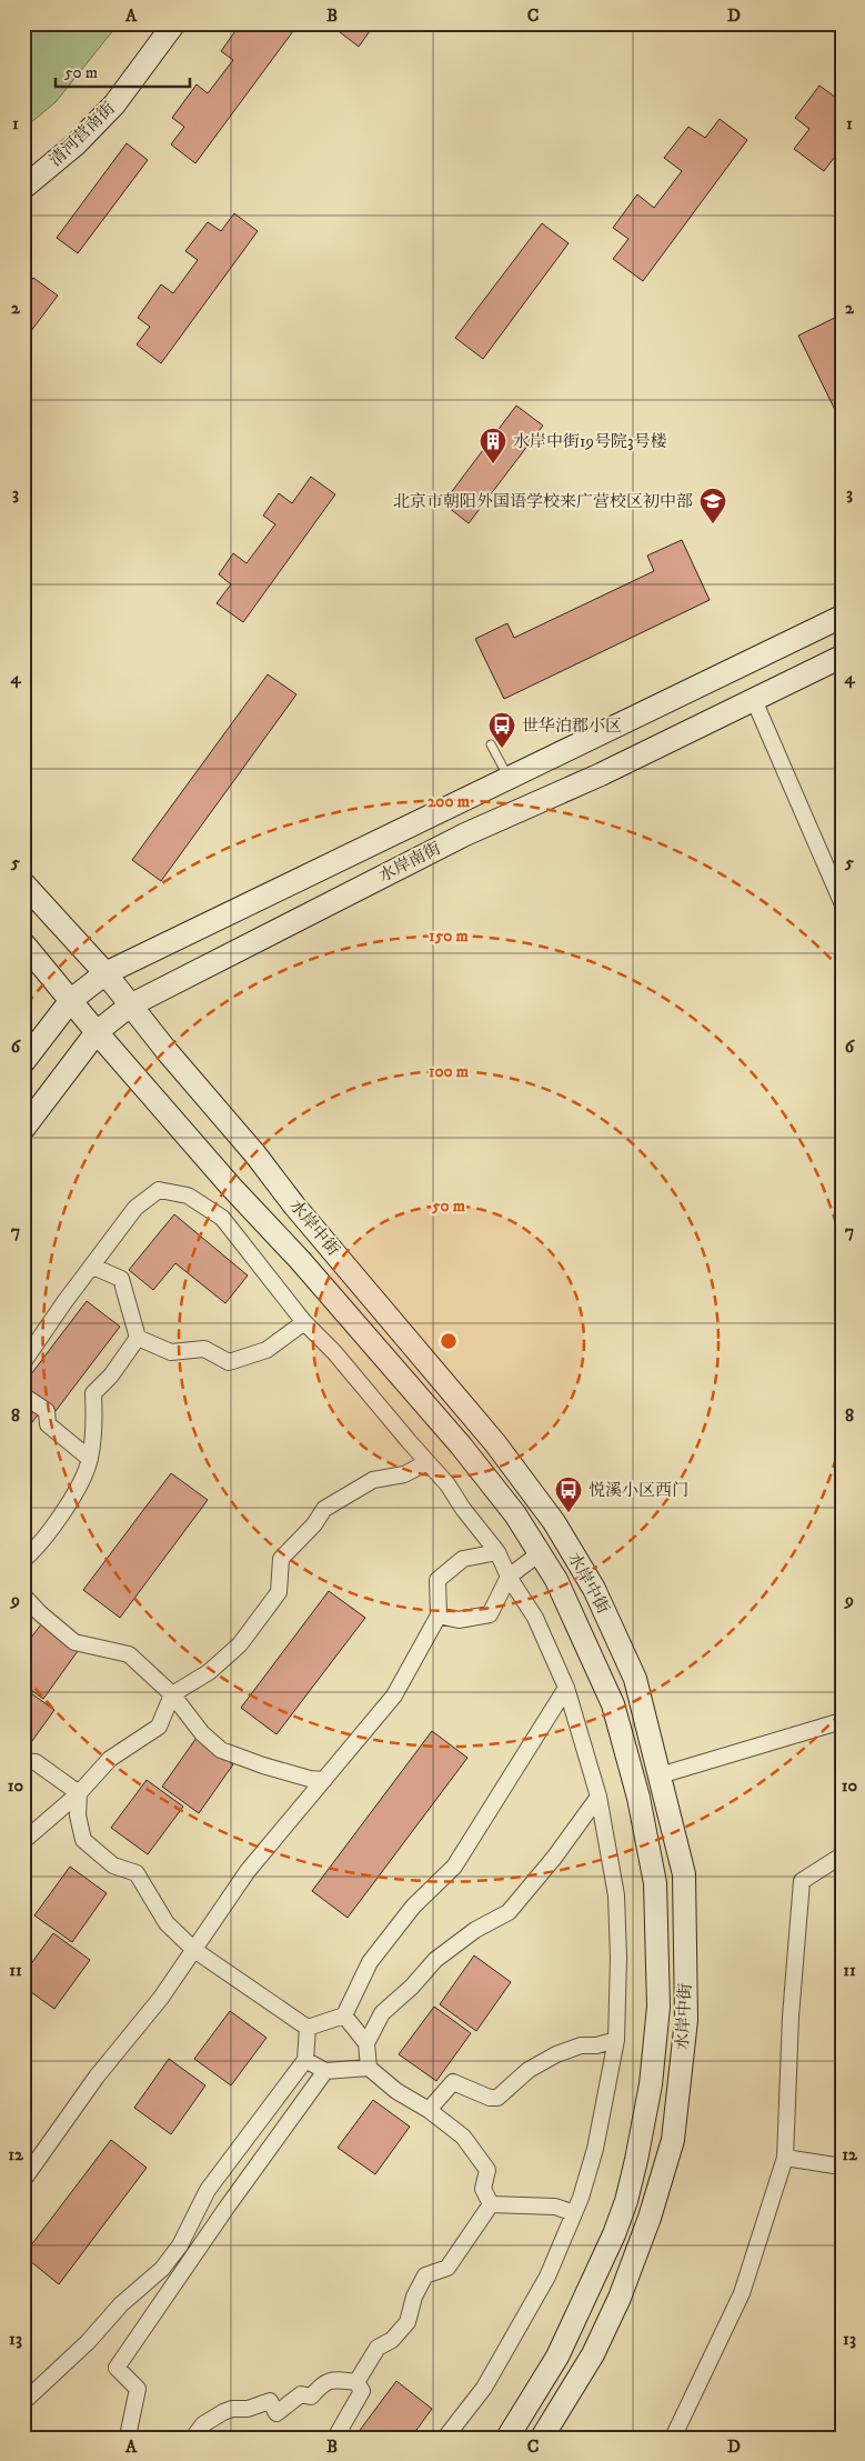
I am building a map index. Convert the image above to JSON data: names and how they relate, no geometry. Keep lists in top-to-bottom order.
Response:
{
  "streets": {
    "street": ["清河营南街", "水岸南街", "水岸中街"]
  },
  "crossings": [
    ["水岸南街", "水岸中街"]
  ],
  "places": {
    "building": ["水岸中街19号院3号楼"],
    "school or university": ["北京市朝阳外国语学校来广营校区初中部"],
    "bus stop": ["世华泊郡小区", "悦溪小区西门"]
  },
  "scale_bar": "50 m",
  "grid": {
    "columns": [
      "A",
      "B",
      "C",
      "D"
    ],
    "rows": [
      "1",
      "2",
      "3",
      "4",
      "5",
      "6",
      "7",
      "8",
      "9",
      "10",
      "11",
      "12",
      "13"
    ]
  },
  "rings": [
    "200 m",
    "150 m",
    "100 m",
    "50 m"
  ]
}
